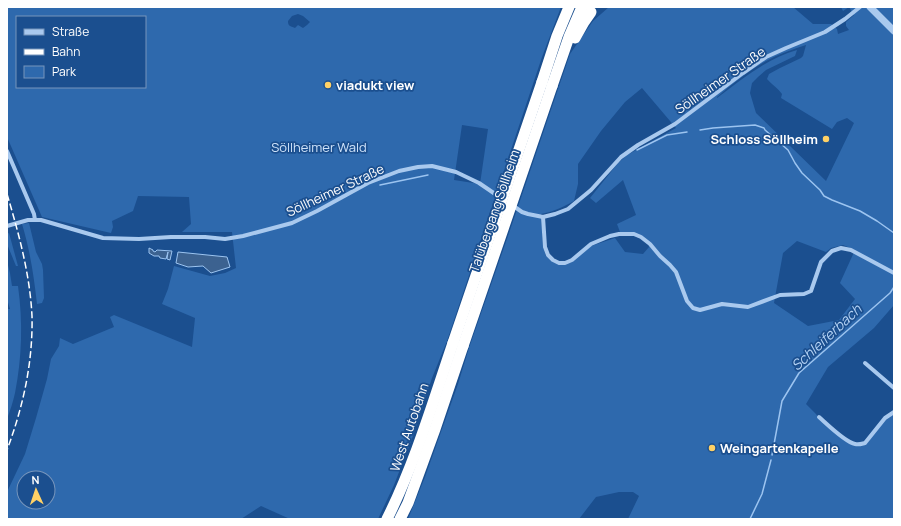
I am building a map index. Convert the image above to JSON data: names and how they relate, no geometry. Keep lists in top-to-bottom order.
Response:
{
  "streets": {
    "highway": ["Talübergang Söllheim", "West Autobahn"],
    "street": ["Söllheimer Straße"]
  },
  "crossings": [
    ["Talübergang Söllheim", "West Autobahn"]
  ],
  "water": ["Schleiferbach"],
  "parks": ["Söllheimer Wald"],
  "places": ["viadukt view", "Schloss Söllheim", "Weingartenkapelle"],
  "legend": ["Straße", "Bahn", "Park"],
  "north": "top"
}
